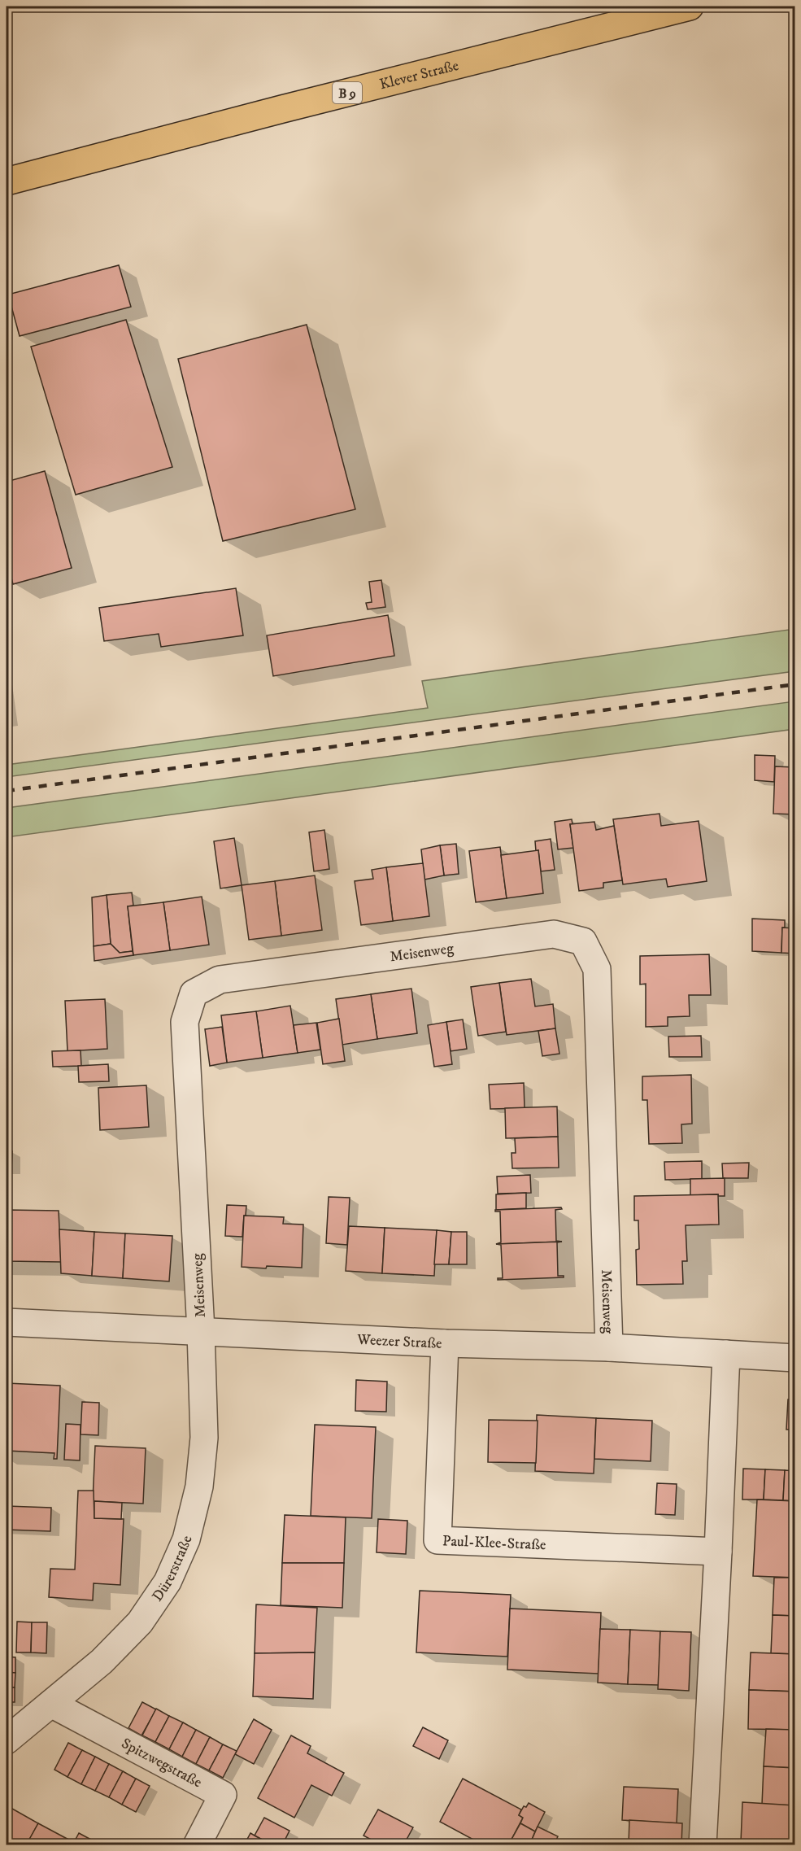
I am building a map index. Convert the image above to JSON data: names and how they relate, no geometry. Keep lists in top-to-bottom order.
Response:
{
  "streets": {
    "main road": ["Klever Straße", "B 9"],
    "street": [
      "Meisenweg",
      "Weezer Straße",
      "Paul-Klee-Straße",
      "Dürerstraße",
      "Spitzwegstraße"
    ]
  },
  "crossings": [
    ["Meisenweg", "Weezer Straße"],
    ["Meisenweg", "Dürerstraße"],
    ["Weezer Straße", "Paul-Klee-Straße"],
    ["Weezer Straße", "Dürerstraße"],
    ["Dürerstraße", "Spitzwegstraße"]
  ]
}
